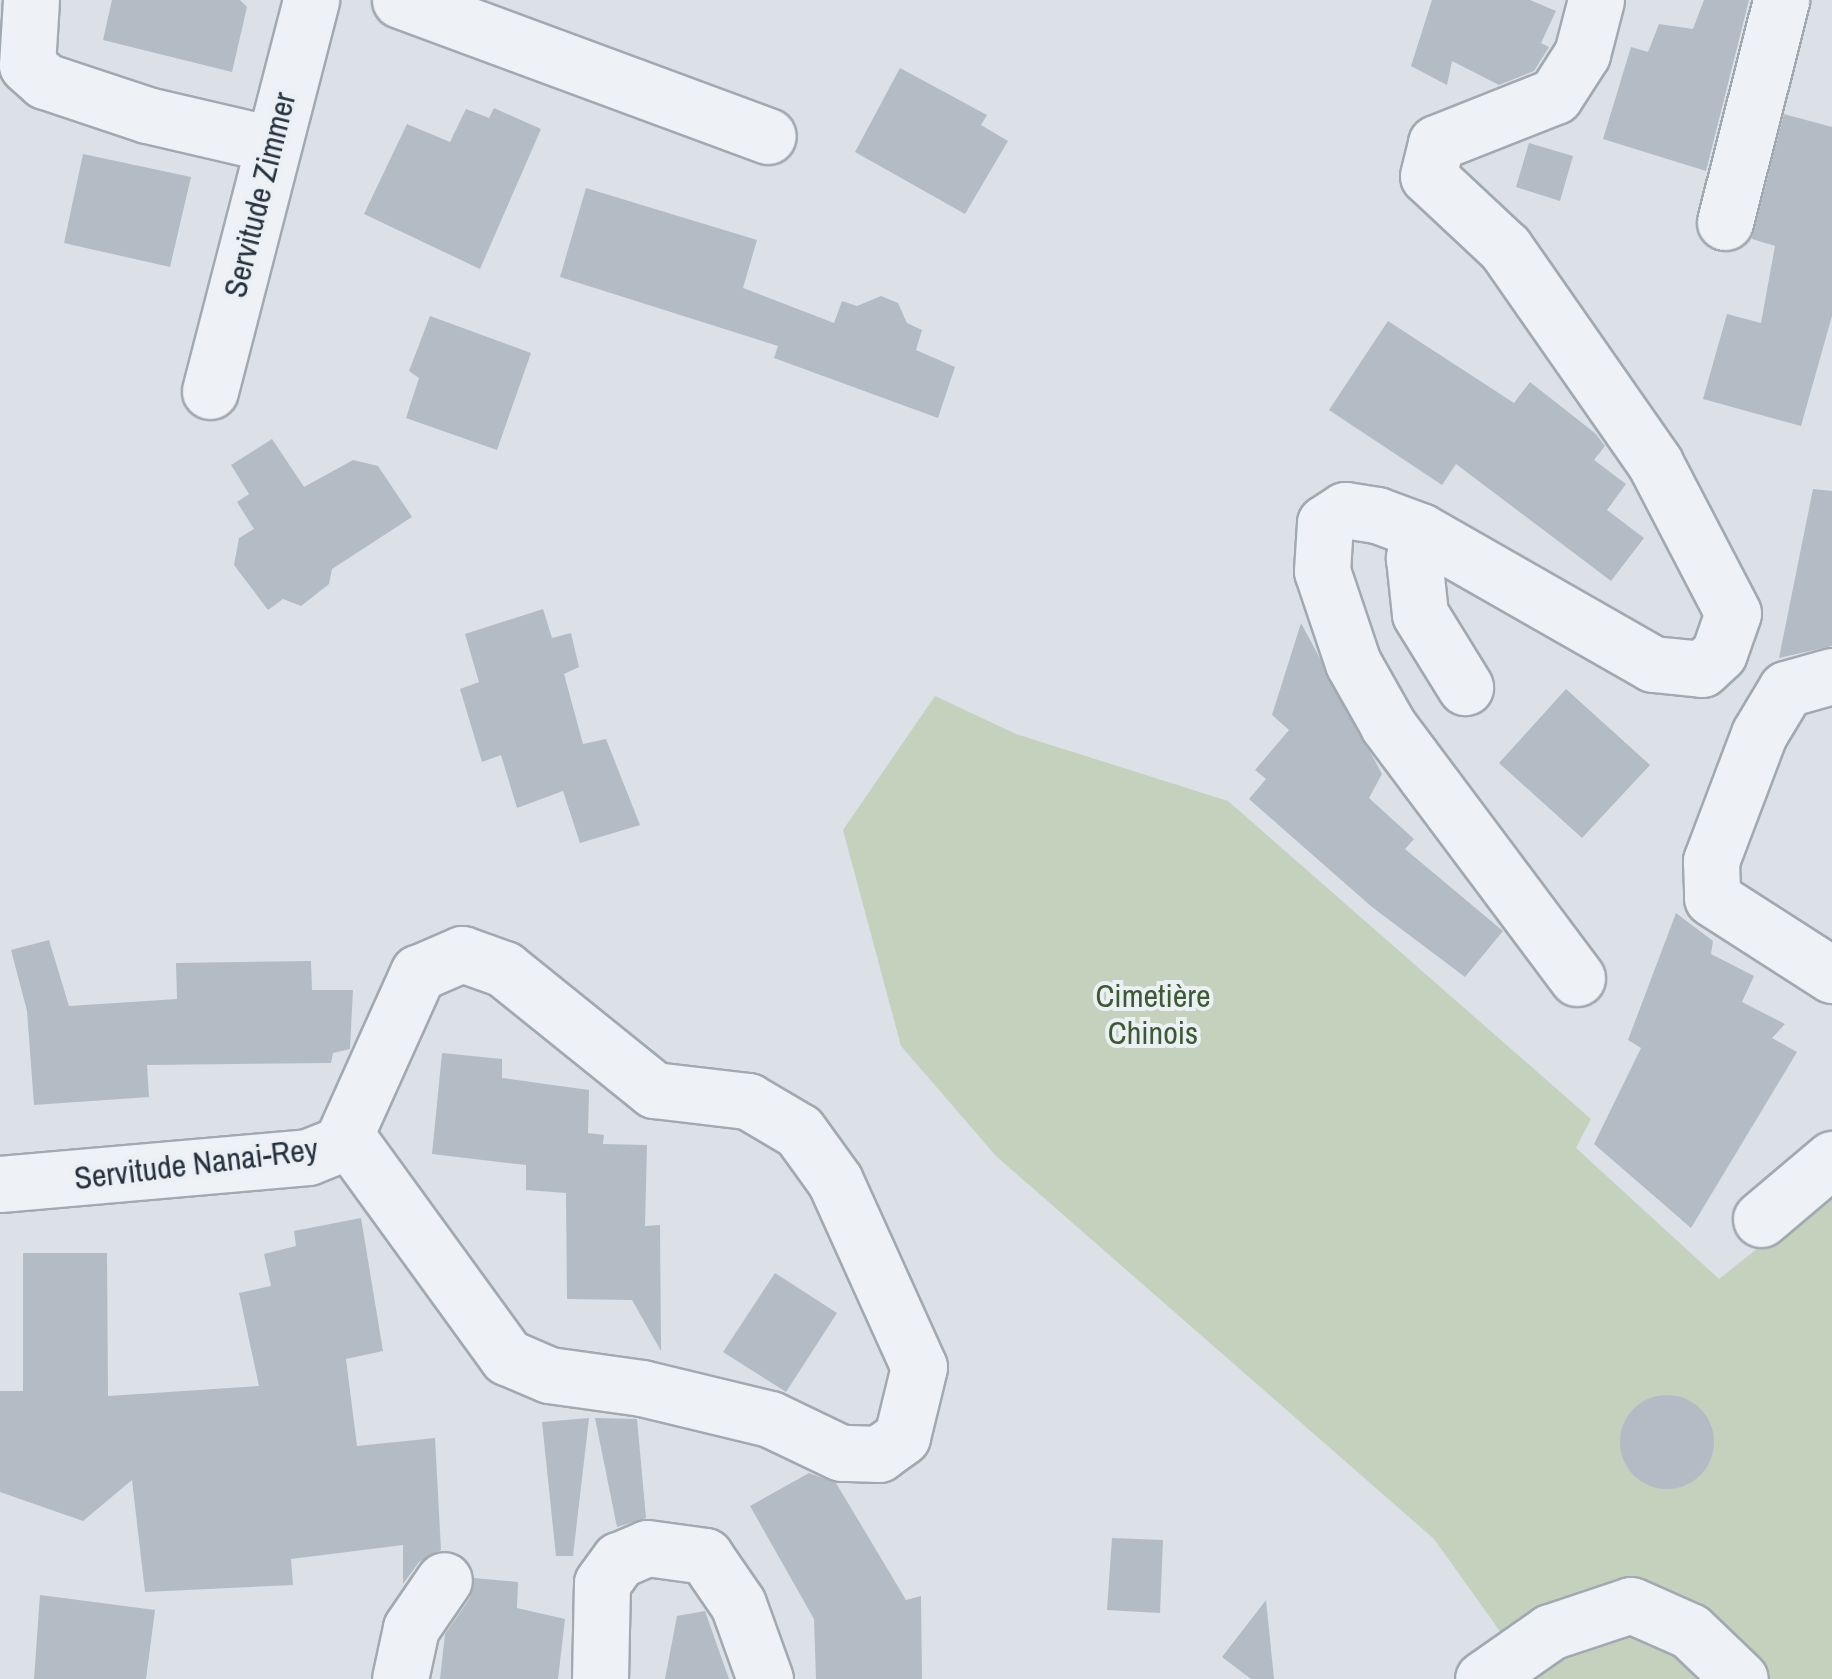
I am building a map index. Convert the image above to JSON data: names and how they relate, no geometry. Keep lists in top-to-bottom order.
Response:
{
  "streets": {
    "street": ["Servitude Zimmer", "Servitude Nanai-Rey"]
  },
  "parks": ["Cimetière Chinois"]
}
